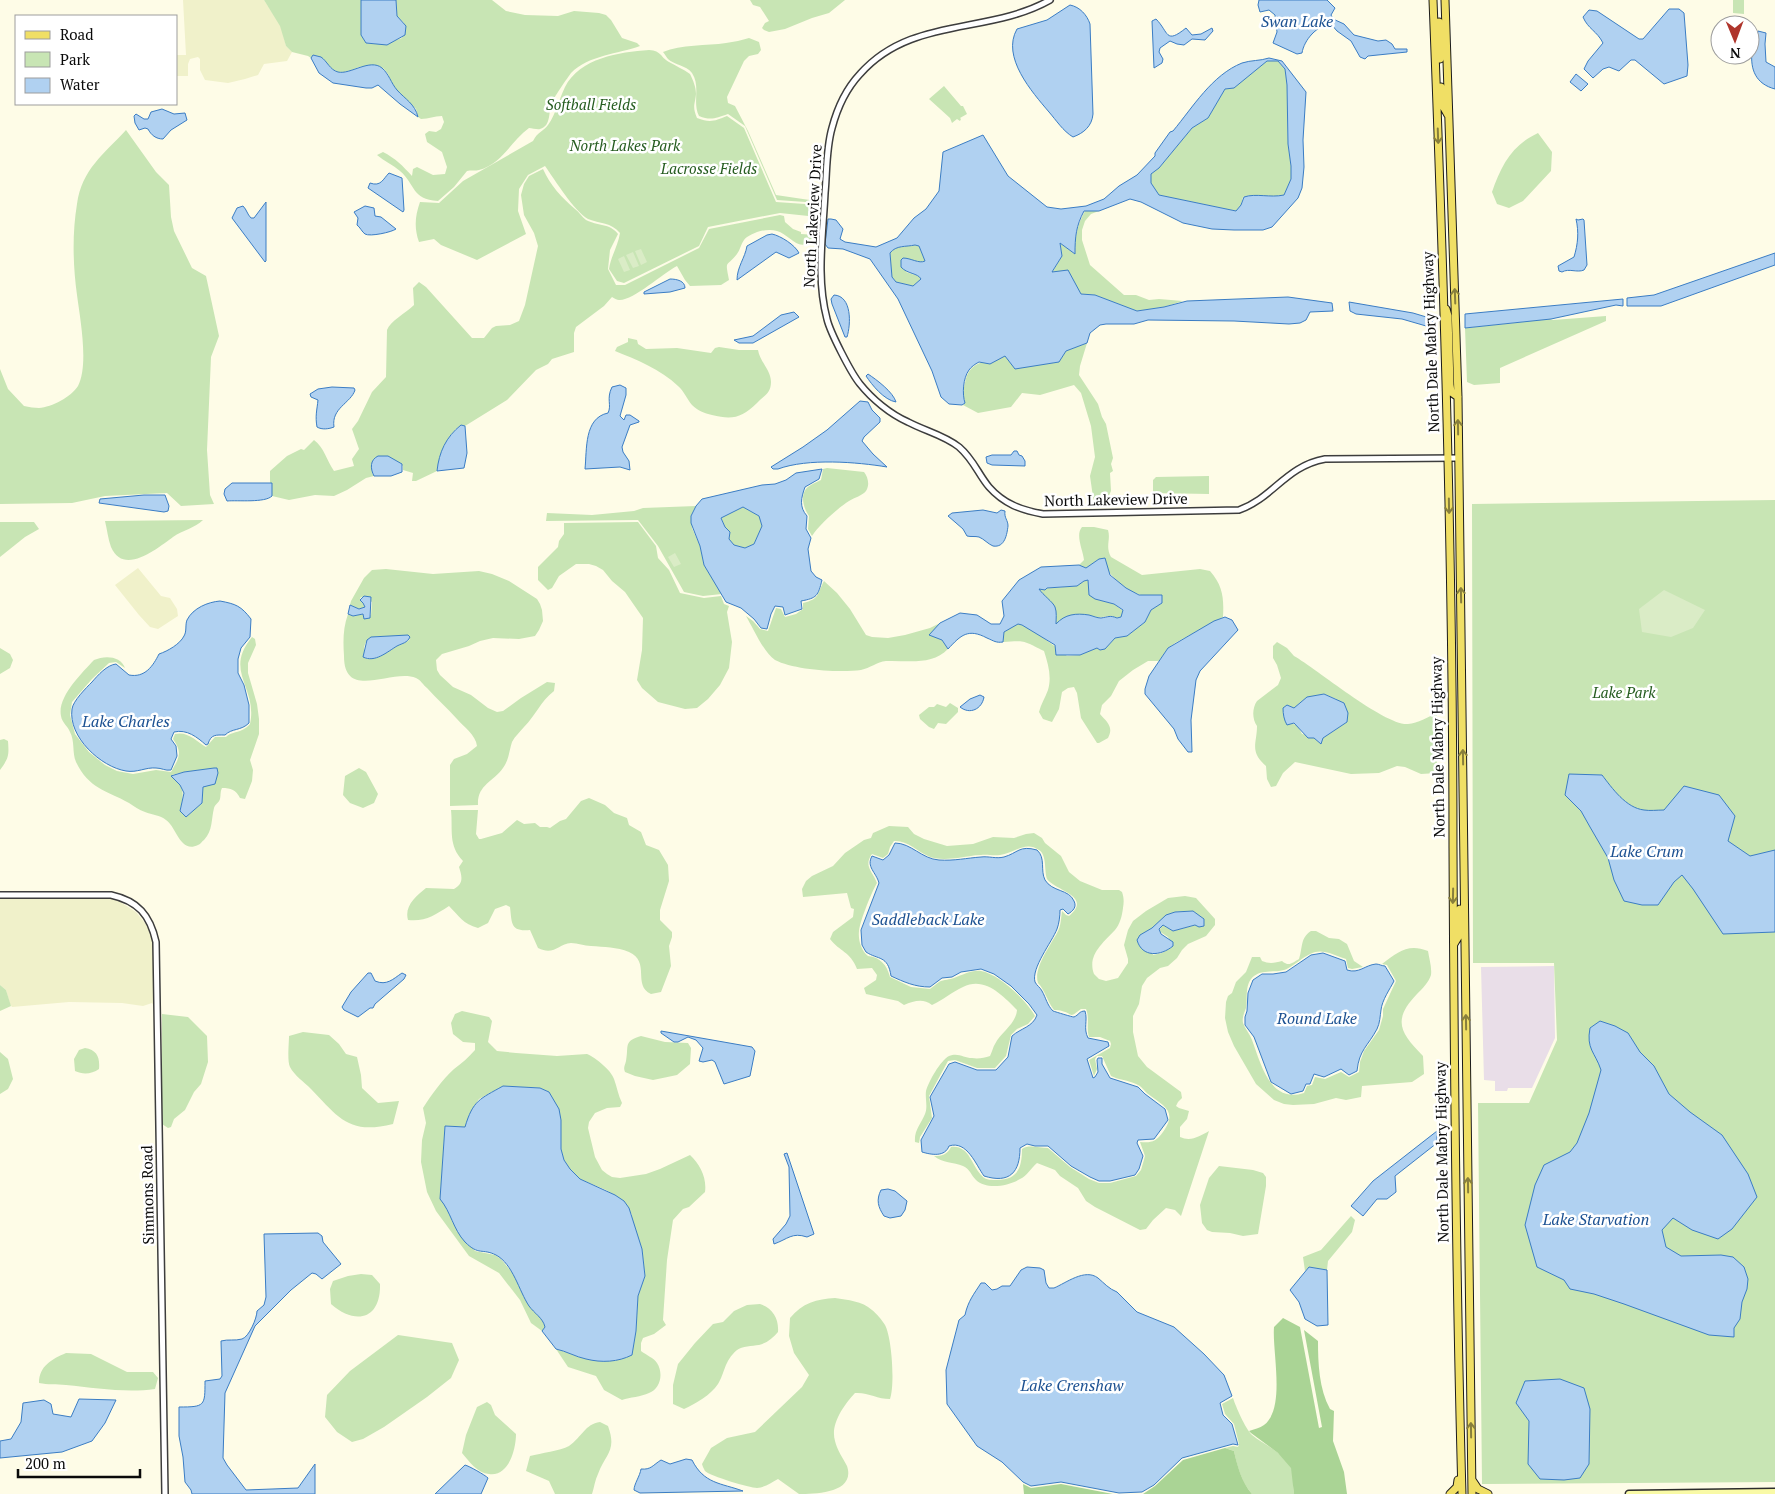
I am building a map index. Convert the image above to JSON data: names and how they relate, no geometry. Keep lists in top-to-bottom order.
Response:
{
  "streets": {
    "main road": ["North Dale Mabry Highway"],
    "street": ["North Lakeview Drive", "Simmons Road"]
  },
  "crossings": [
    ["North Lakeview Drive", "North Dale Mabry Highway"]
  ],
  "water": [
    "Swan Lake",
    "Lake Charles",
    "Lake Crum",
    "Saddleback Lake",
    "Round Lake",
    "Lake Starvation",
    "Lake Crenshaw"
  ],
  "parks": [
    "Softball Fields",
    "North Lakes Park",
    "Lacrosse Fields",
    "Lake Park"
  ],
  "legend": ["Road", "Park", "Water"],
  "scale_bar": "200 m",
  "north": "bottom"
}
